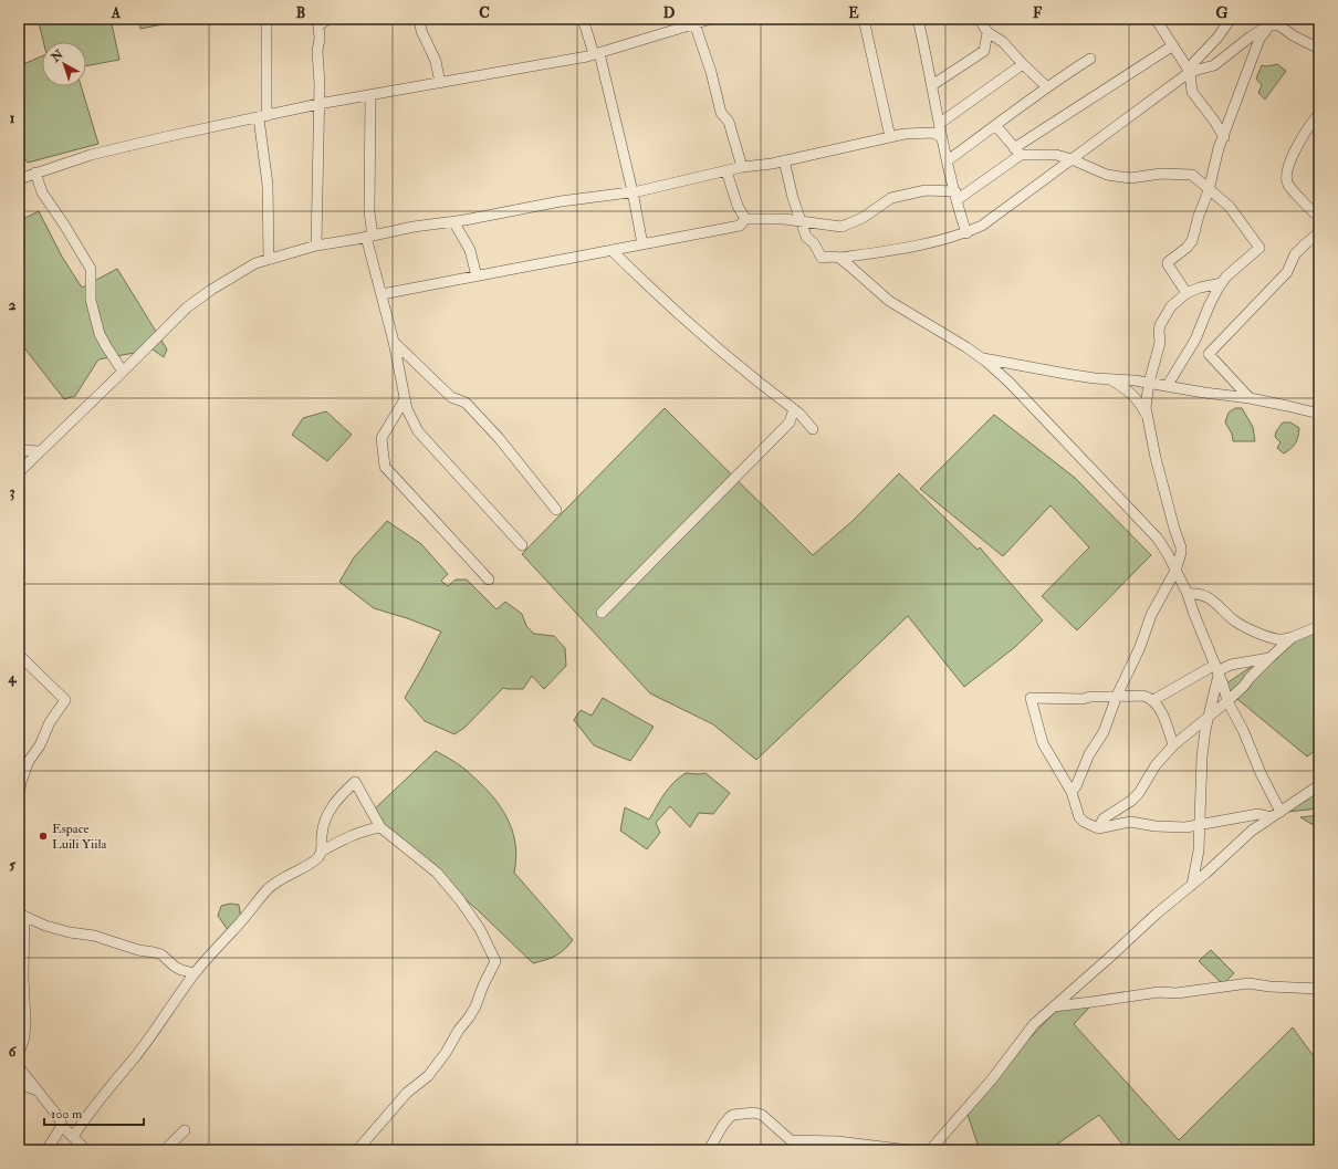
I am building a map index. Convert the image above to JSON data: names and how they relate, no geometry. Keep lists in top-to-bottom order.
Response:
{
  "places": ["Espace Luili Yiila"],
  "scale_bar": "100 m",
  "north": "top left",
  "grid": {
    "columns": [
      "A",
      "B",
      "C",
      "D",
      "E",
      "F",
      "G"
    ],
    "rows": [
      "1",
      "2",
      "3",
      "4",
      "5",
      "6"
    ]
  }
}
